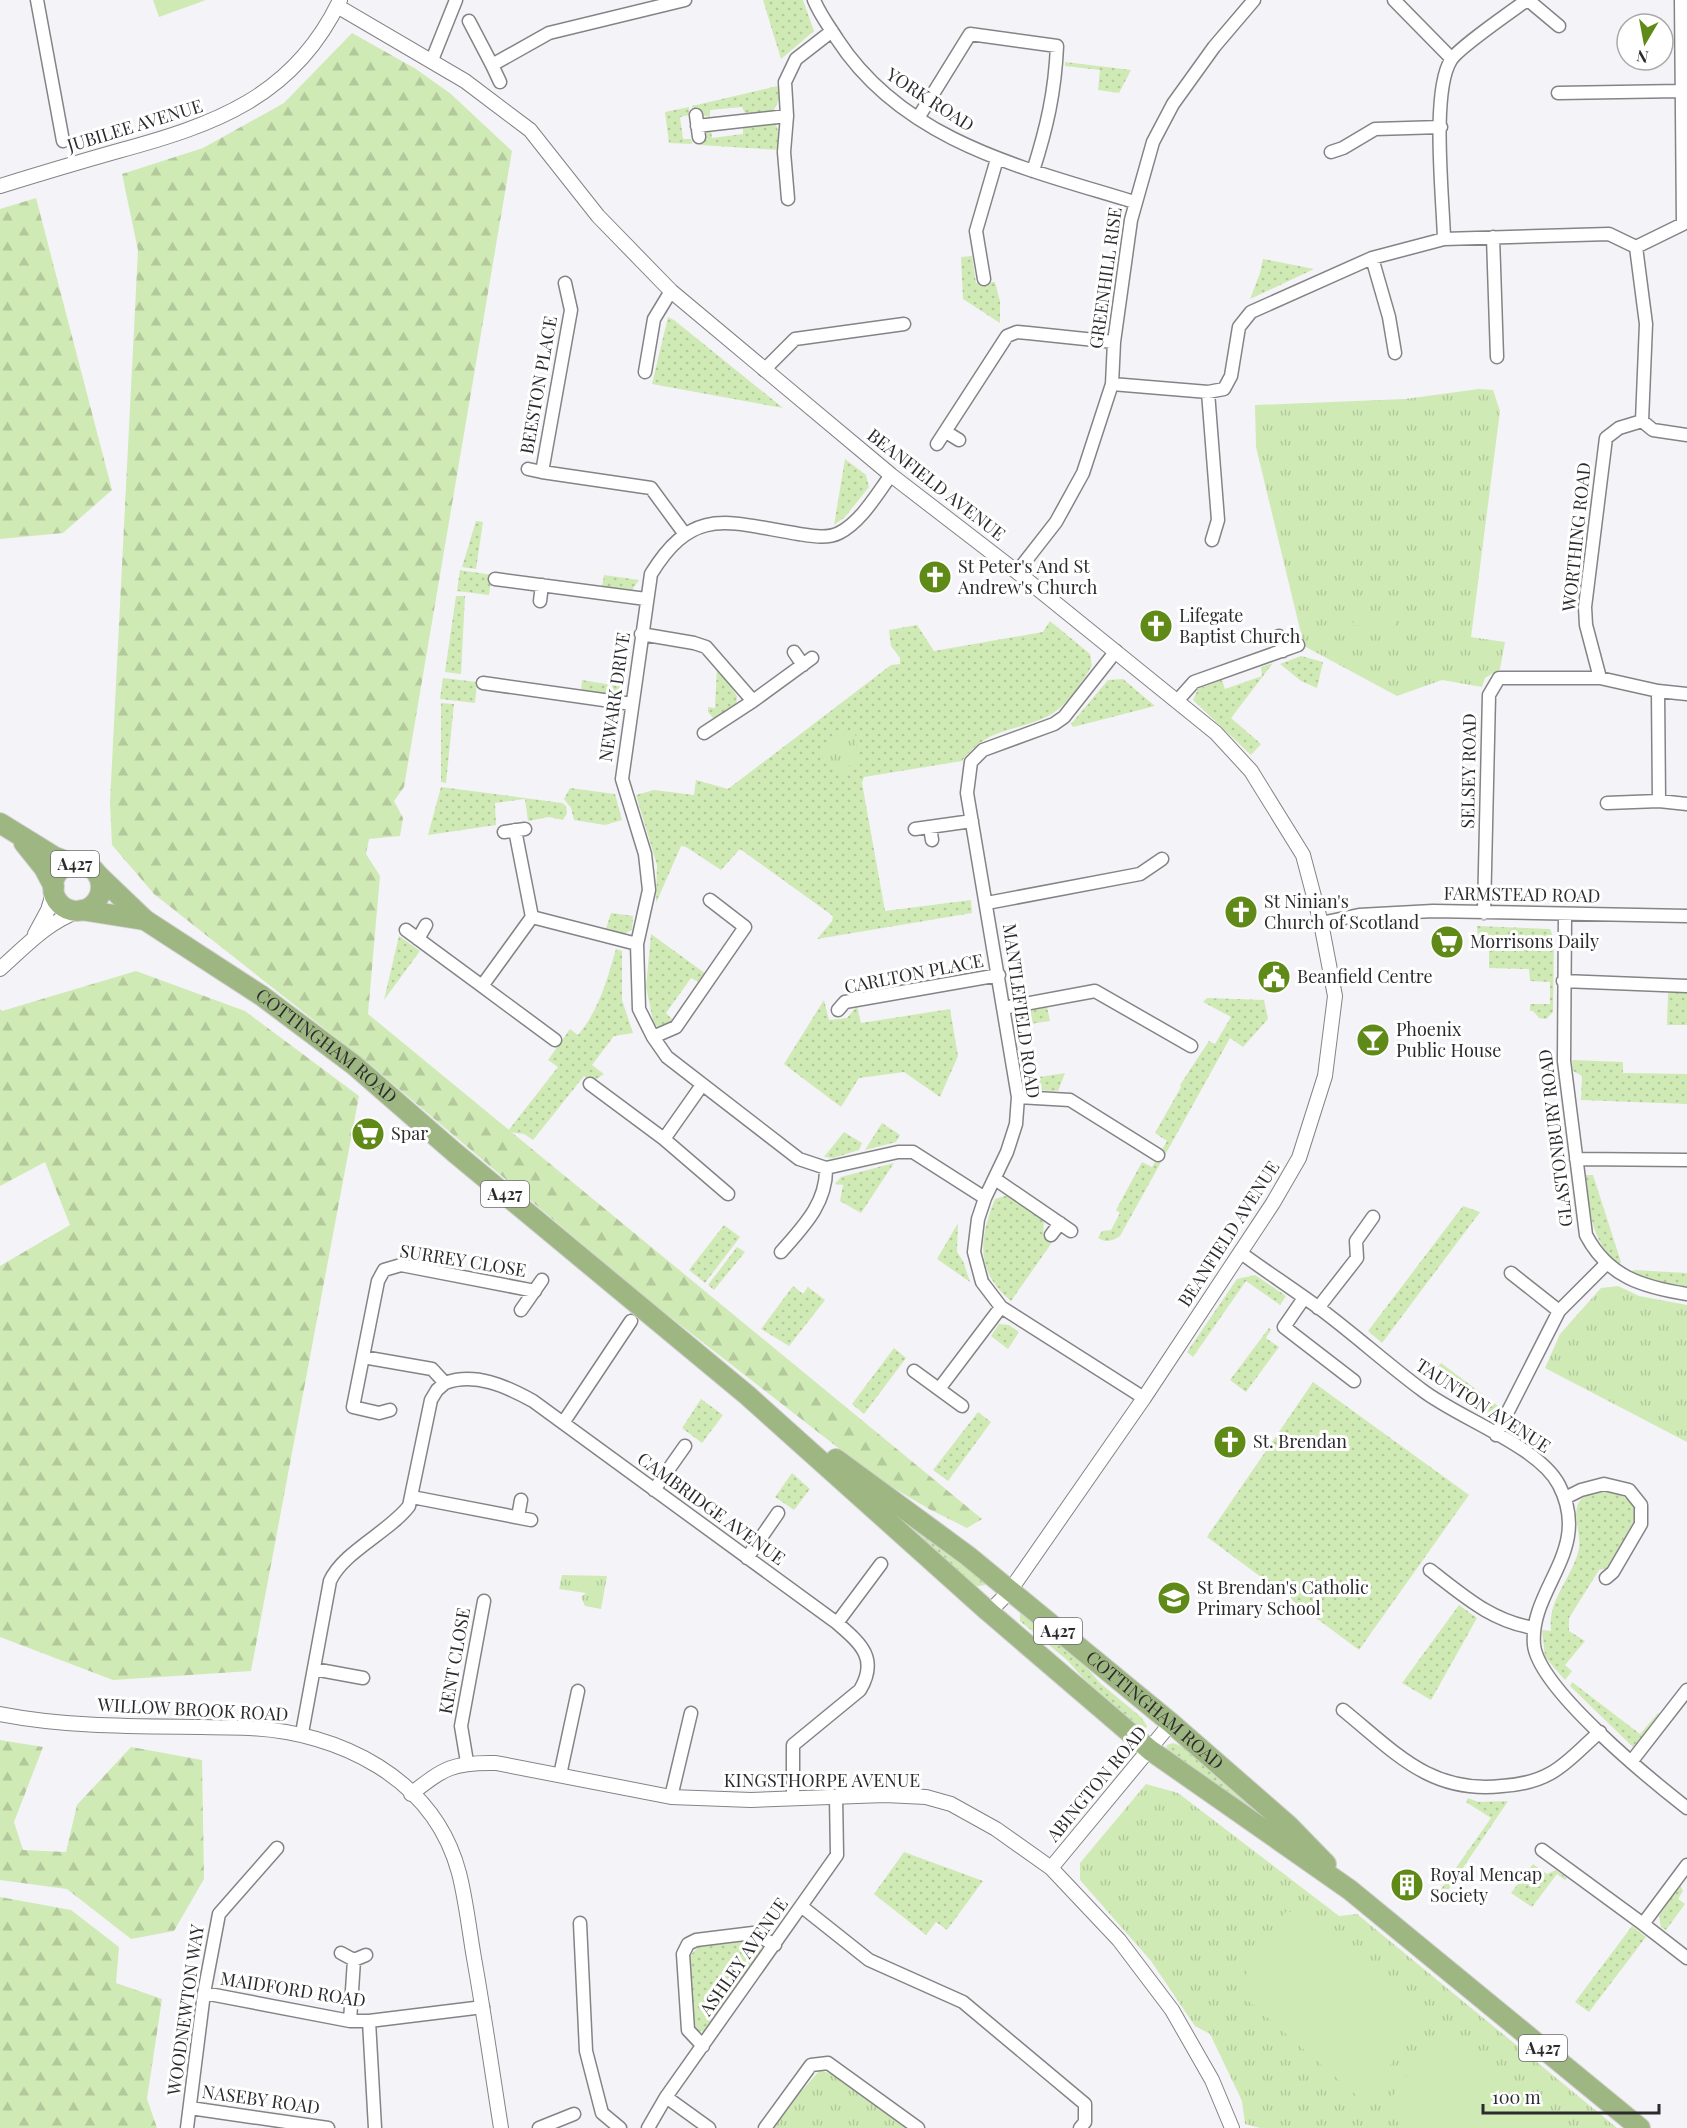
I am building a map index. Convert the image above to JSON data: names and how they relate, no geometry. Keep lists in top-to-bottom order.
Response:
{
  "streets": {
    "highway": ["A427", "COTTINGHAM ROAD"],
    "street": [
      "YORK ROAD",
      "JUBILEE AVENUE",
      "GREENHILL RISE",
      "BEESTON PLACE",
      "BEANFIELD AVENUE",
      "WORTHING ROAD",
      "NEWARK DRIVE",
      "SELSEY ROAD",
      "FARMSTEAD ROAD",
      "CARLTON PLACE",
      "MANTLEFIELD ROAD",
      "GLASTONBURY ROAD",
      "SURREY CLOSE",
      "TAUNTON AVENUE",
      "CAMBRIDGE AVENUE",
      "KENT CLOSE",
      "WILLOW BROOK ROAD",
      "KINGSTHORPE AVENUE",
      "ABINGTON ROAD",
      "ASHLEY AVENUE",
      "MAIDFORD ROAD",
      "WOODNEWTON WAY",
      "NASEBY ROAD"
    ]
  },
  "crossings": [
    ["YORK ROAD", "GREENHILL RISE"],
    ["JUBILEE AVENUE", "BEANFIELD AVENUE"],
    ["GREENHILL RISE", "BEANFIELD AVENUE"],
    ["BEESTON PLACE", "NEWARK DRIVE"],
    ["BEANFIELD AVENUE", "NEWARK DRIVE"],
    ["BEANFIELD AVENUE", "FARMSTEAD ROAD"],
    ["BEANFIELD AVENUE", "MANTLEFIELD ROAD"],
    ["BEANFIELD AVENUE", "COTTINGHAM ROAD"],
    ["BEANFIELD AVENUE", "TAUNTON AVENUE"],
    ["WORTHING ROAD", "SELSEY ROAD"],
    ["SELSEY ROAD", "FARMSTEAD ROAD"],
    ["A427", "COTTINGHAM ROAD"],
    ["FARMSTEAD ROAD", "GLASTONBURY ROAD"],
    ["CARLTON PLACE", "MANTLEFIELD ROAD"],
    ["COTTINGHAM ROAD", "ABINGTON ROAD"],
    ["CAMBRIDGE AVENUE", "KINGSTHORPE AVENUE"],
    ["KENT CLOSE", "KINGSTHORPE AVENUE"],
    ["WILLOW BROOK ROAD", "KINGSTHORPE AVENUE"],
    ["WILLOW BROOK ROAD", "MAIDFORD ROAD"],
    ["KINGSTHORPE AVENUE", "ABINGTON ROAD"],
    ["KINGSTHORPE AVENUE", "ASHLEY AVENUE"],
    ["MAIDFORD ROAD", "WOODNEWTON WAY"],
    ["WOODNEWTON WAY", "NASEBY ROAD"]
  ],
  "places": {
    "church": [
      "St Peter's And St Andrew's Church",
      "Lifegate Baptist Church",
      "St Ninian's Church of Scotland",
      "St. Brendan"
    ],
    "supermarket": ["Morrisons Daily", "Spar"],
    "public building": ["Beanfield Centre"],
    "bar": ["Phoenix Public House"],
    "school or university": ["St Brendan's Catholic Primary School"],
    "building": ["Royal Mencap Society"]
  },
  "scale_bar": "100 m",
  "north": "bottom"
}
